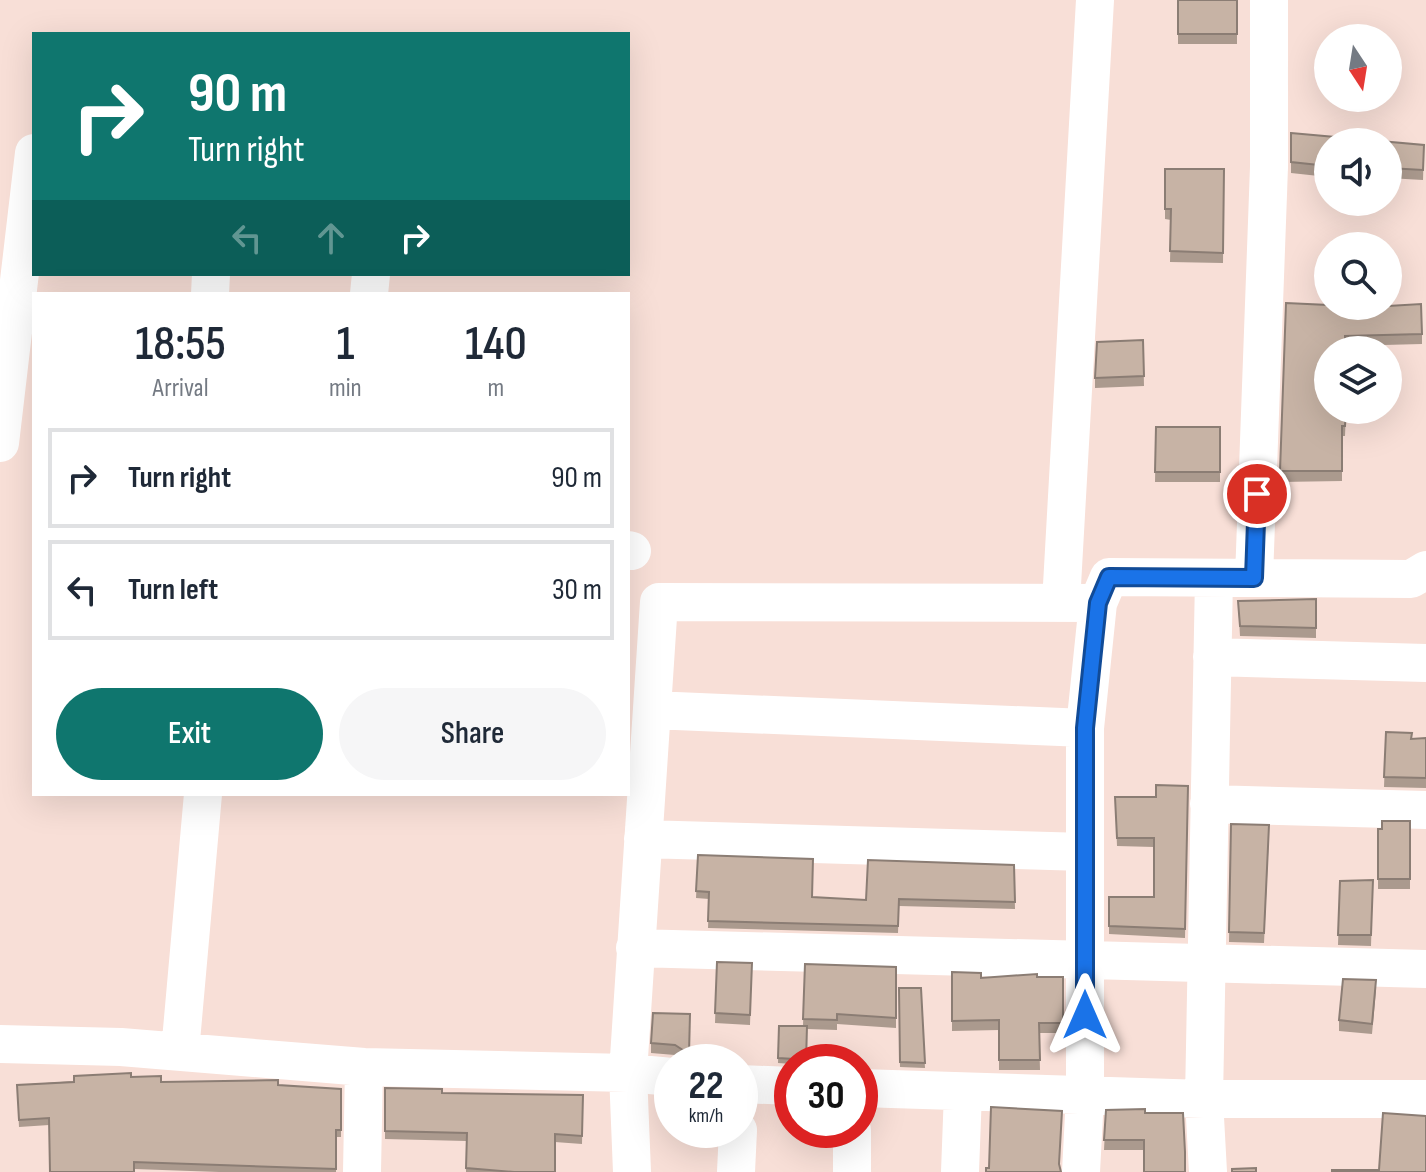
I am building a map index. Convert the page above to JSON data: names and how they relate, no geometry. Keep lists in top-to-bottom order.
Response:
{
  "north": "bottom",
  "page": {
    "turn": ["90 m", "Turn right"],
    "eta": [
      "18:55",
      "Arrival",
      "1",
      "min",
      "140",
      "m"
    ],
    "list": [
      {
        "name": "Turn right",
        "value": "90 m"
      },
      {
        "name": "Turn left",
        "value": "30 m"
      }
    ],
    "buttons": ["Exit", "Share"],
    "speed": "22 km/h",
    "limit": "30"
  }
}
